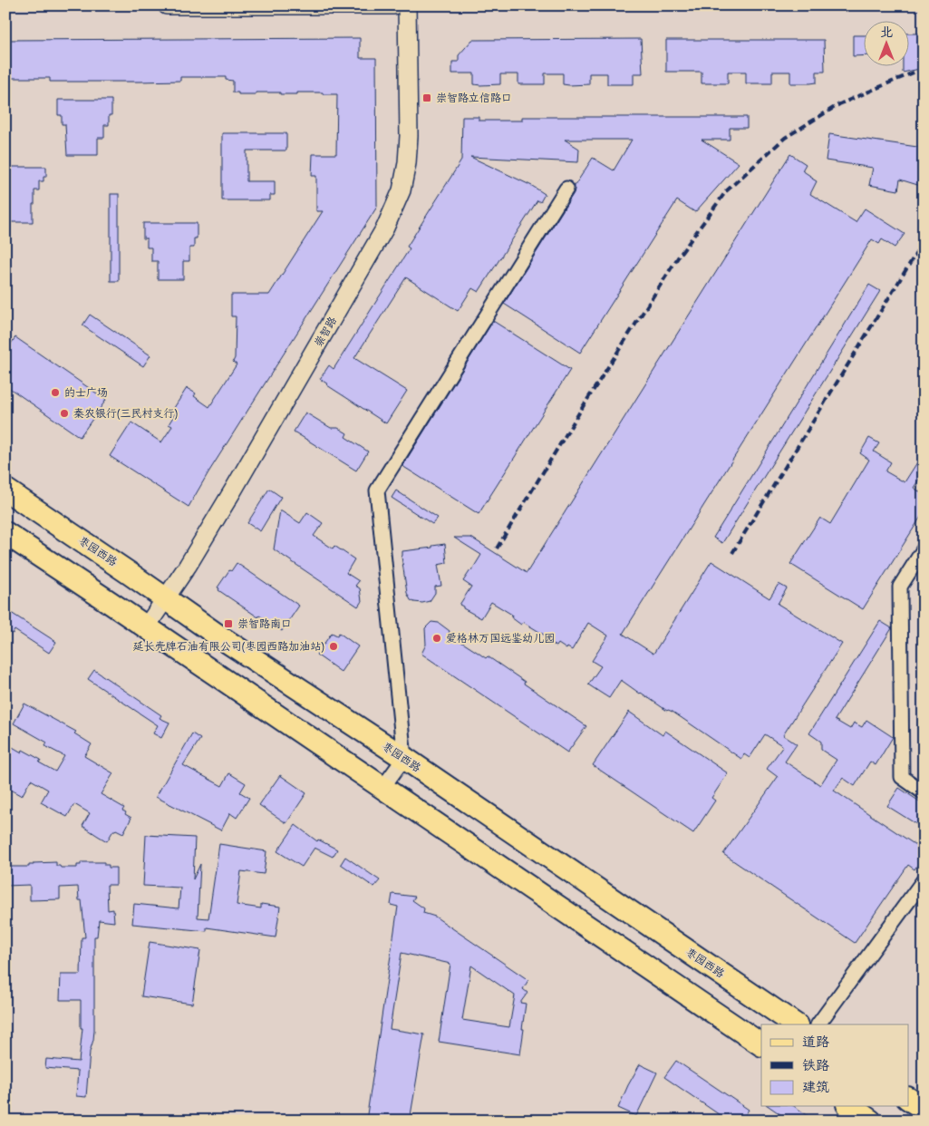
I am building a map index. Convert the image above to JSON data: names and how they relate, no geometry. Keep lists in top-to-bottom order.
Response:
{
  "streets": {
    "main road": ["枣园西路"],
    "street": ["崇智路"]
  },
  "crossings": [
    ["崇智路", "枣园西路"]
  ],
  "places": {
    "transit": ["崇智路立信路口", "崇智路南口"],
    "other": [
      "的士广场",
      "秦农银行(三民村支行)",
      "爱格林万国远鉴幼儿园",
      "延长壳牌石油有限公司(枣园西路加油站)"
    ]
  },
  "legend": ["道路", "铁路", "建筑"],
  "north": "top"
}
